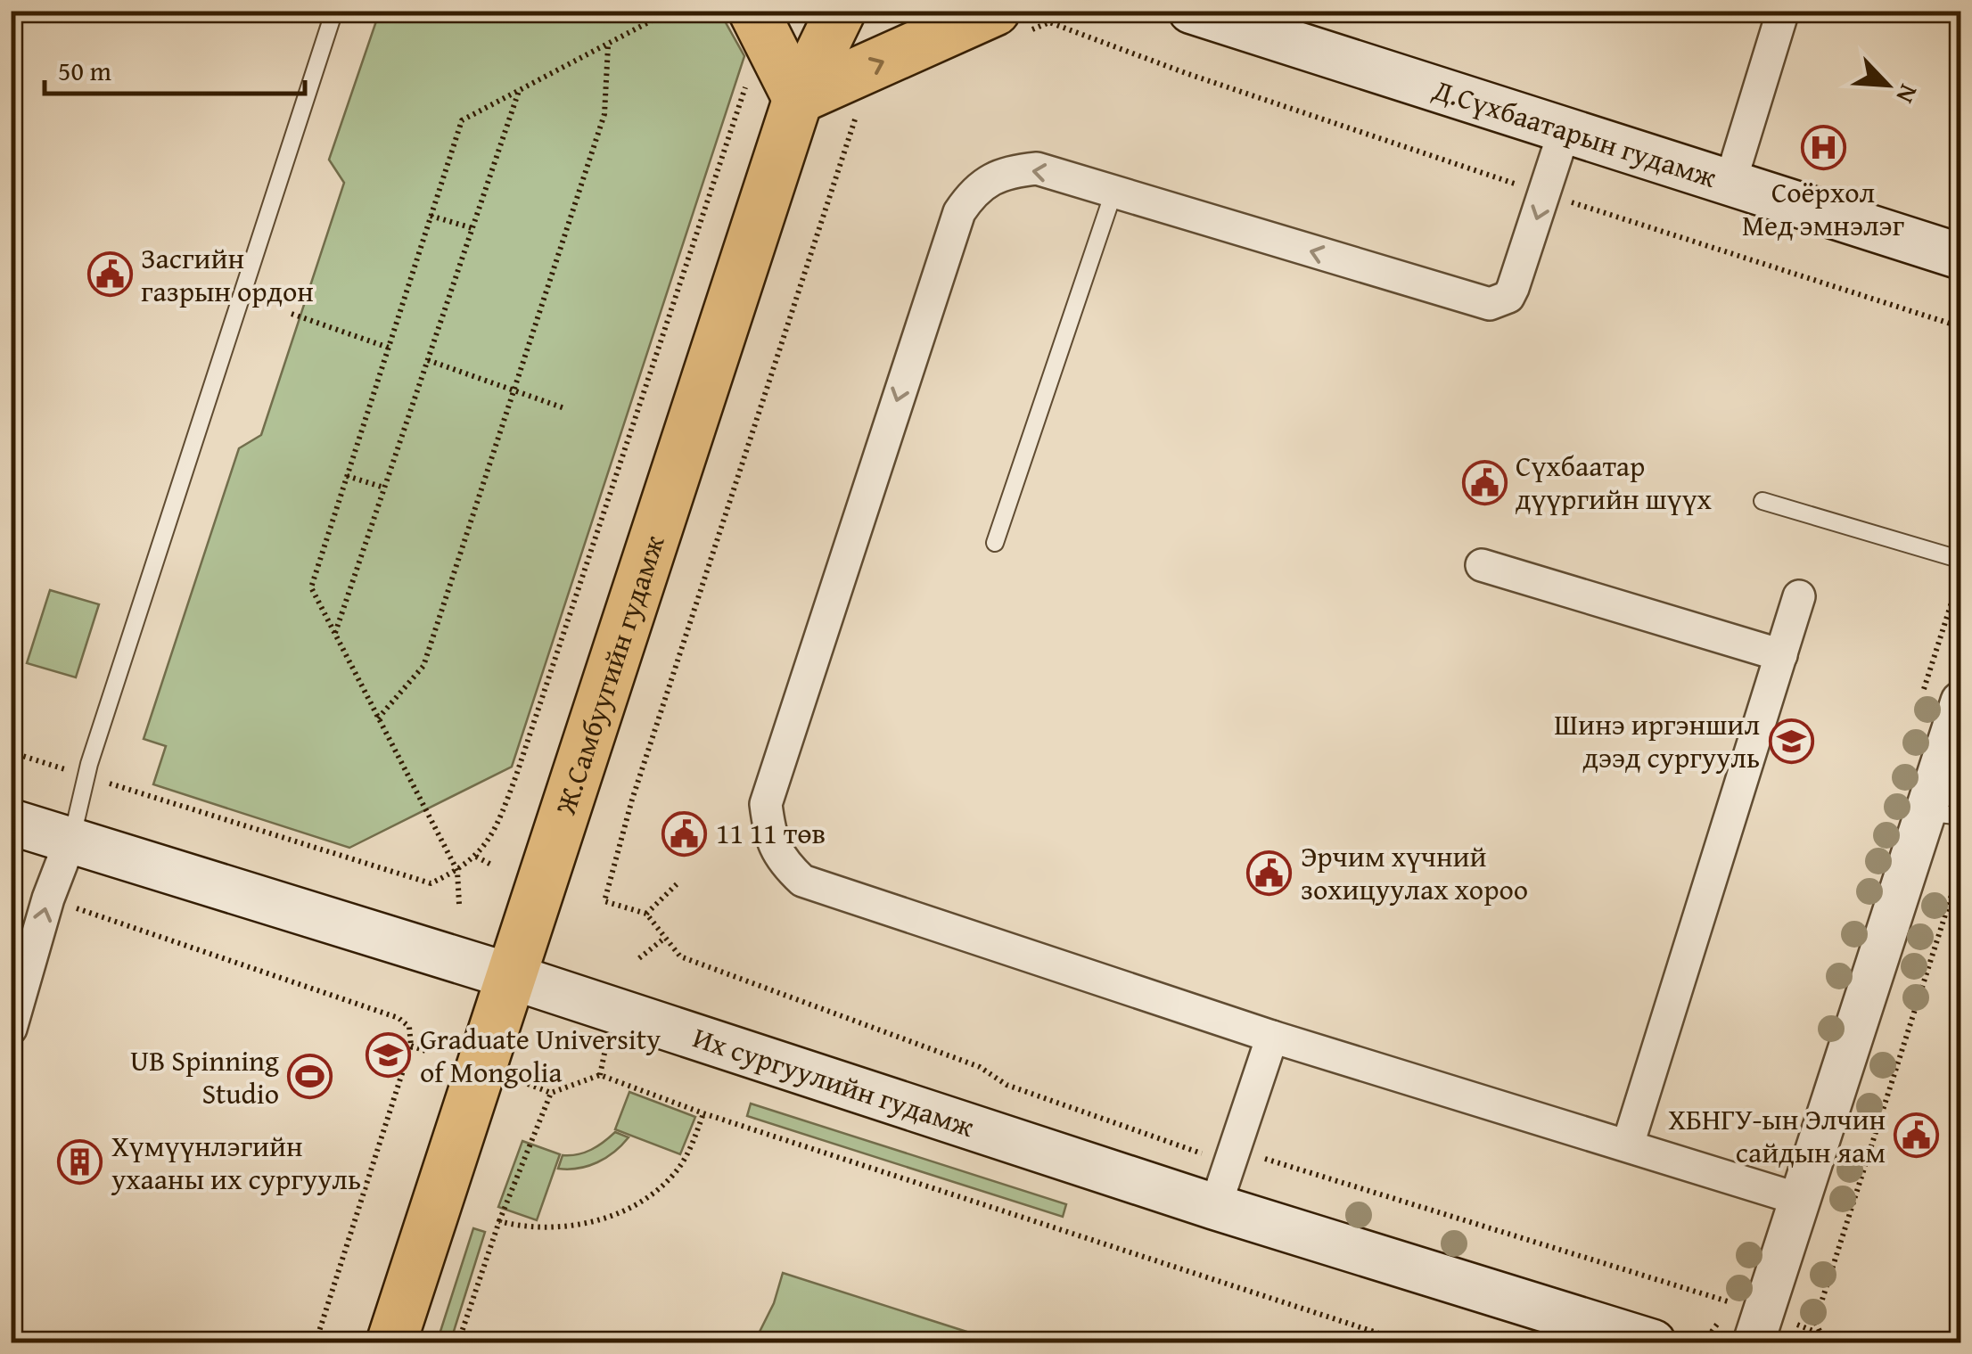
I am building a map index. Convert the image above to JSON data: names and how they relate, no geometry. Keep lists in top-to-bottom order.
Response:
{
  "streets": {
    "main road": ["Д.Сүхбаатарын гудамж", "Ж.Самбуугийн гудамж", "Их сургуулийн гудамж"]
  },
  "crossings": [
    ["Ж.Самбуугийн гудамж", "Их сургуулийн гудамж"]
  ],
  "places": {
    "hospital": ["Соёрхол Мед эмнэлэг"],
    "public building": [
      "Засгийн газрын ордон",
      "Сүхбаатар дүүргийн шүүх",
      "11 11 төв",
      "Эрчим хүчний зохицуулах хороо",
      "ХБНГУ-ын Элчин сайдын яам"
    ],
    "school or university": ["Шинэ иргэншил дээд сургууль", "Graduate University of Mongolia"],
    "sports": ["UB Spinning Studio"],
    "building": ["Хүмүүнлэгийн ухааны их сургууль"]
  },
  "scale_bar": "50 m",
  "north": "bottom right"
}
